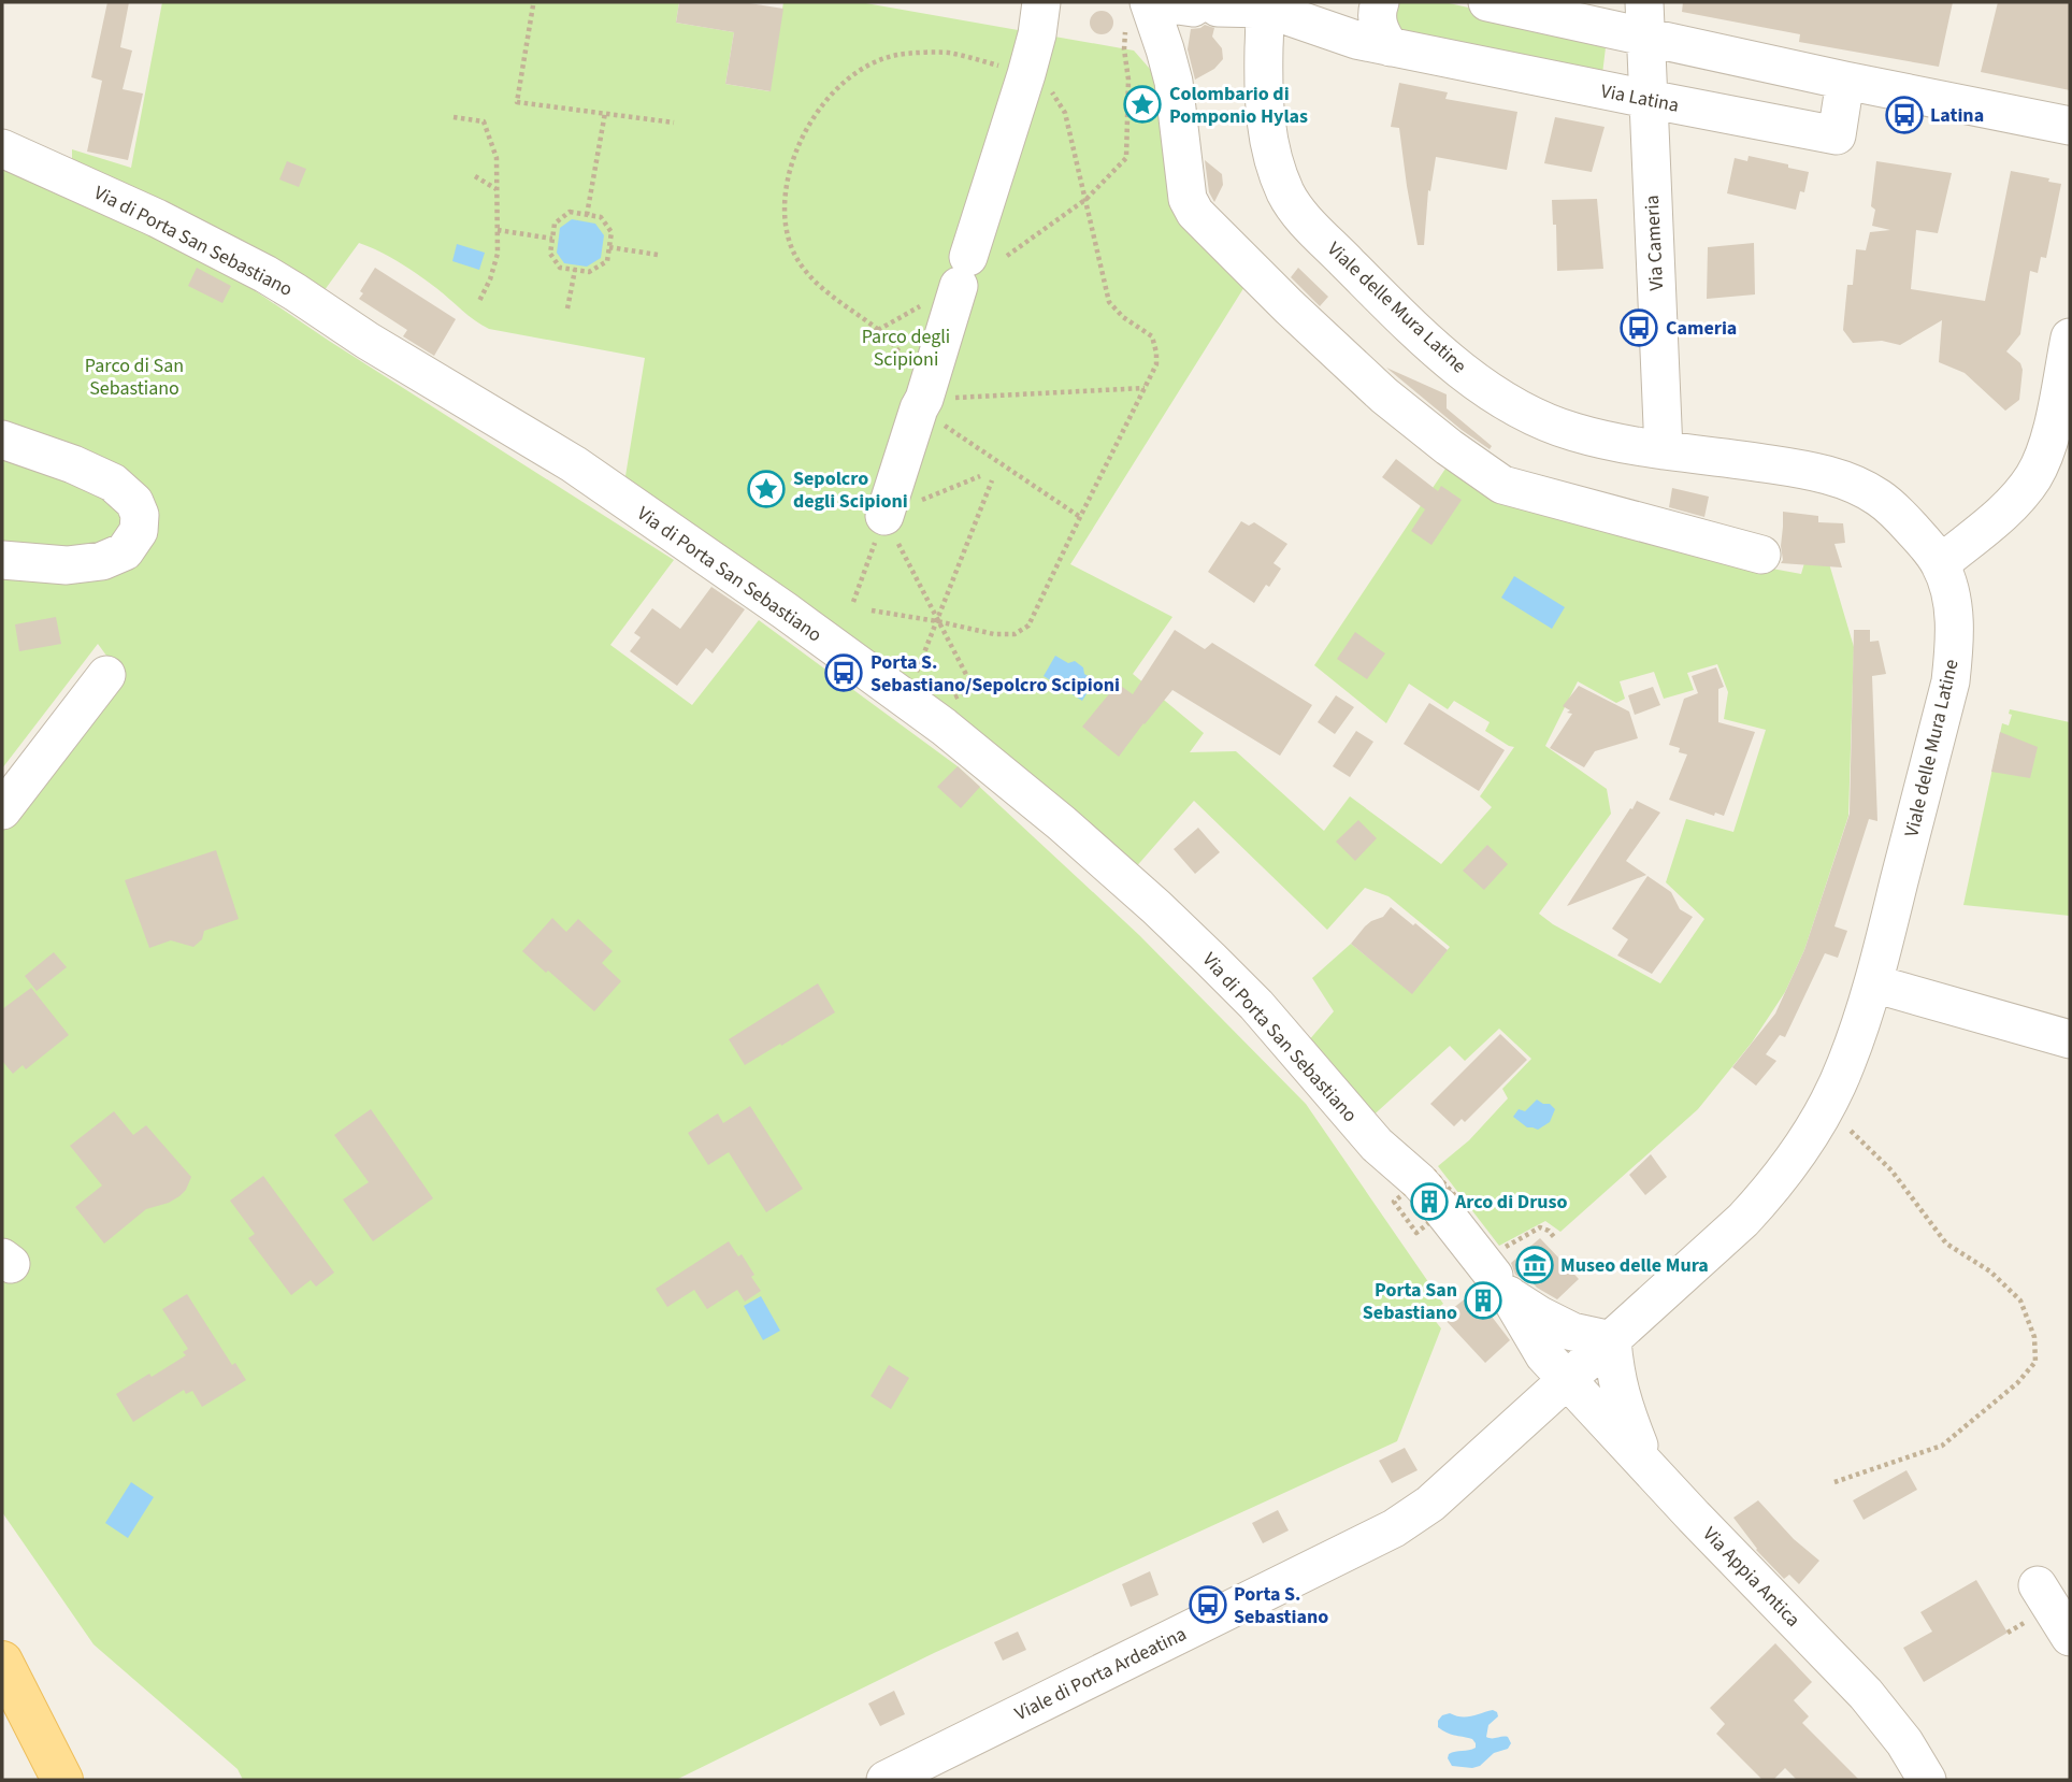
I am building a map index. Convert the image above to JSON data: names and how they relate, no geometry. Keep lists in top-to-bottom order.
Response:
{
  "streets": {
    "street": [
      "Via Latina",
      "Via di Porta San Sebastiano",
      "Via Cameria",
      "Viale delle Mura Latine",
      "Via Appia Antica",
      "Viale di Porta Ardeatina"
    ]
  },
  "crossings": [
    ["Via Latina", "Via Cameria"],
    ["Via Latina", "Viale delle Mura Latine"],
    ["Via di Porta San Sebastiano", "Viale delle Mura Latine"],
    ["Via di Porta San Sebastiano", "Via Appia Antica"],
    ["Via di Porta San Sebastiano", "Viale di Porta Ardeatina"],
    ["Via Cameria", "Viale delle Mura Latine"],
    ["Viale delle Mura Latine", "Via Appia Antica"],
    ["Viale delle Mura Latine", "Viale di Porta Ardeatina"],
    ["Via Appia Antica", "Viale di Porta Ardeatina"]
  ],
  "parks": ["Parco degli Scipioni", "Parco di San Sebastiano"],
  "places": {
    "place": ["Colombario di Pomponio Hylas", "Sepolcro degli Scipioni"],
    "bus stop": [
      "Latina",
      "Cameria",
      "Porta S. Sebastiano/Sepolcro Scipioni",
      "Porta S. Sebastiano"
    ],
    "building": ["Arco di Druso", "Porta San Sebastiano"],
    "museum": ["Museo delle Mura"]
  }
}
